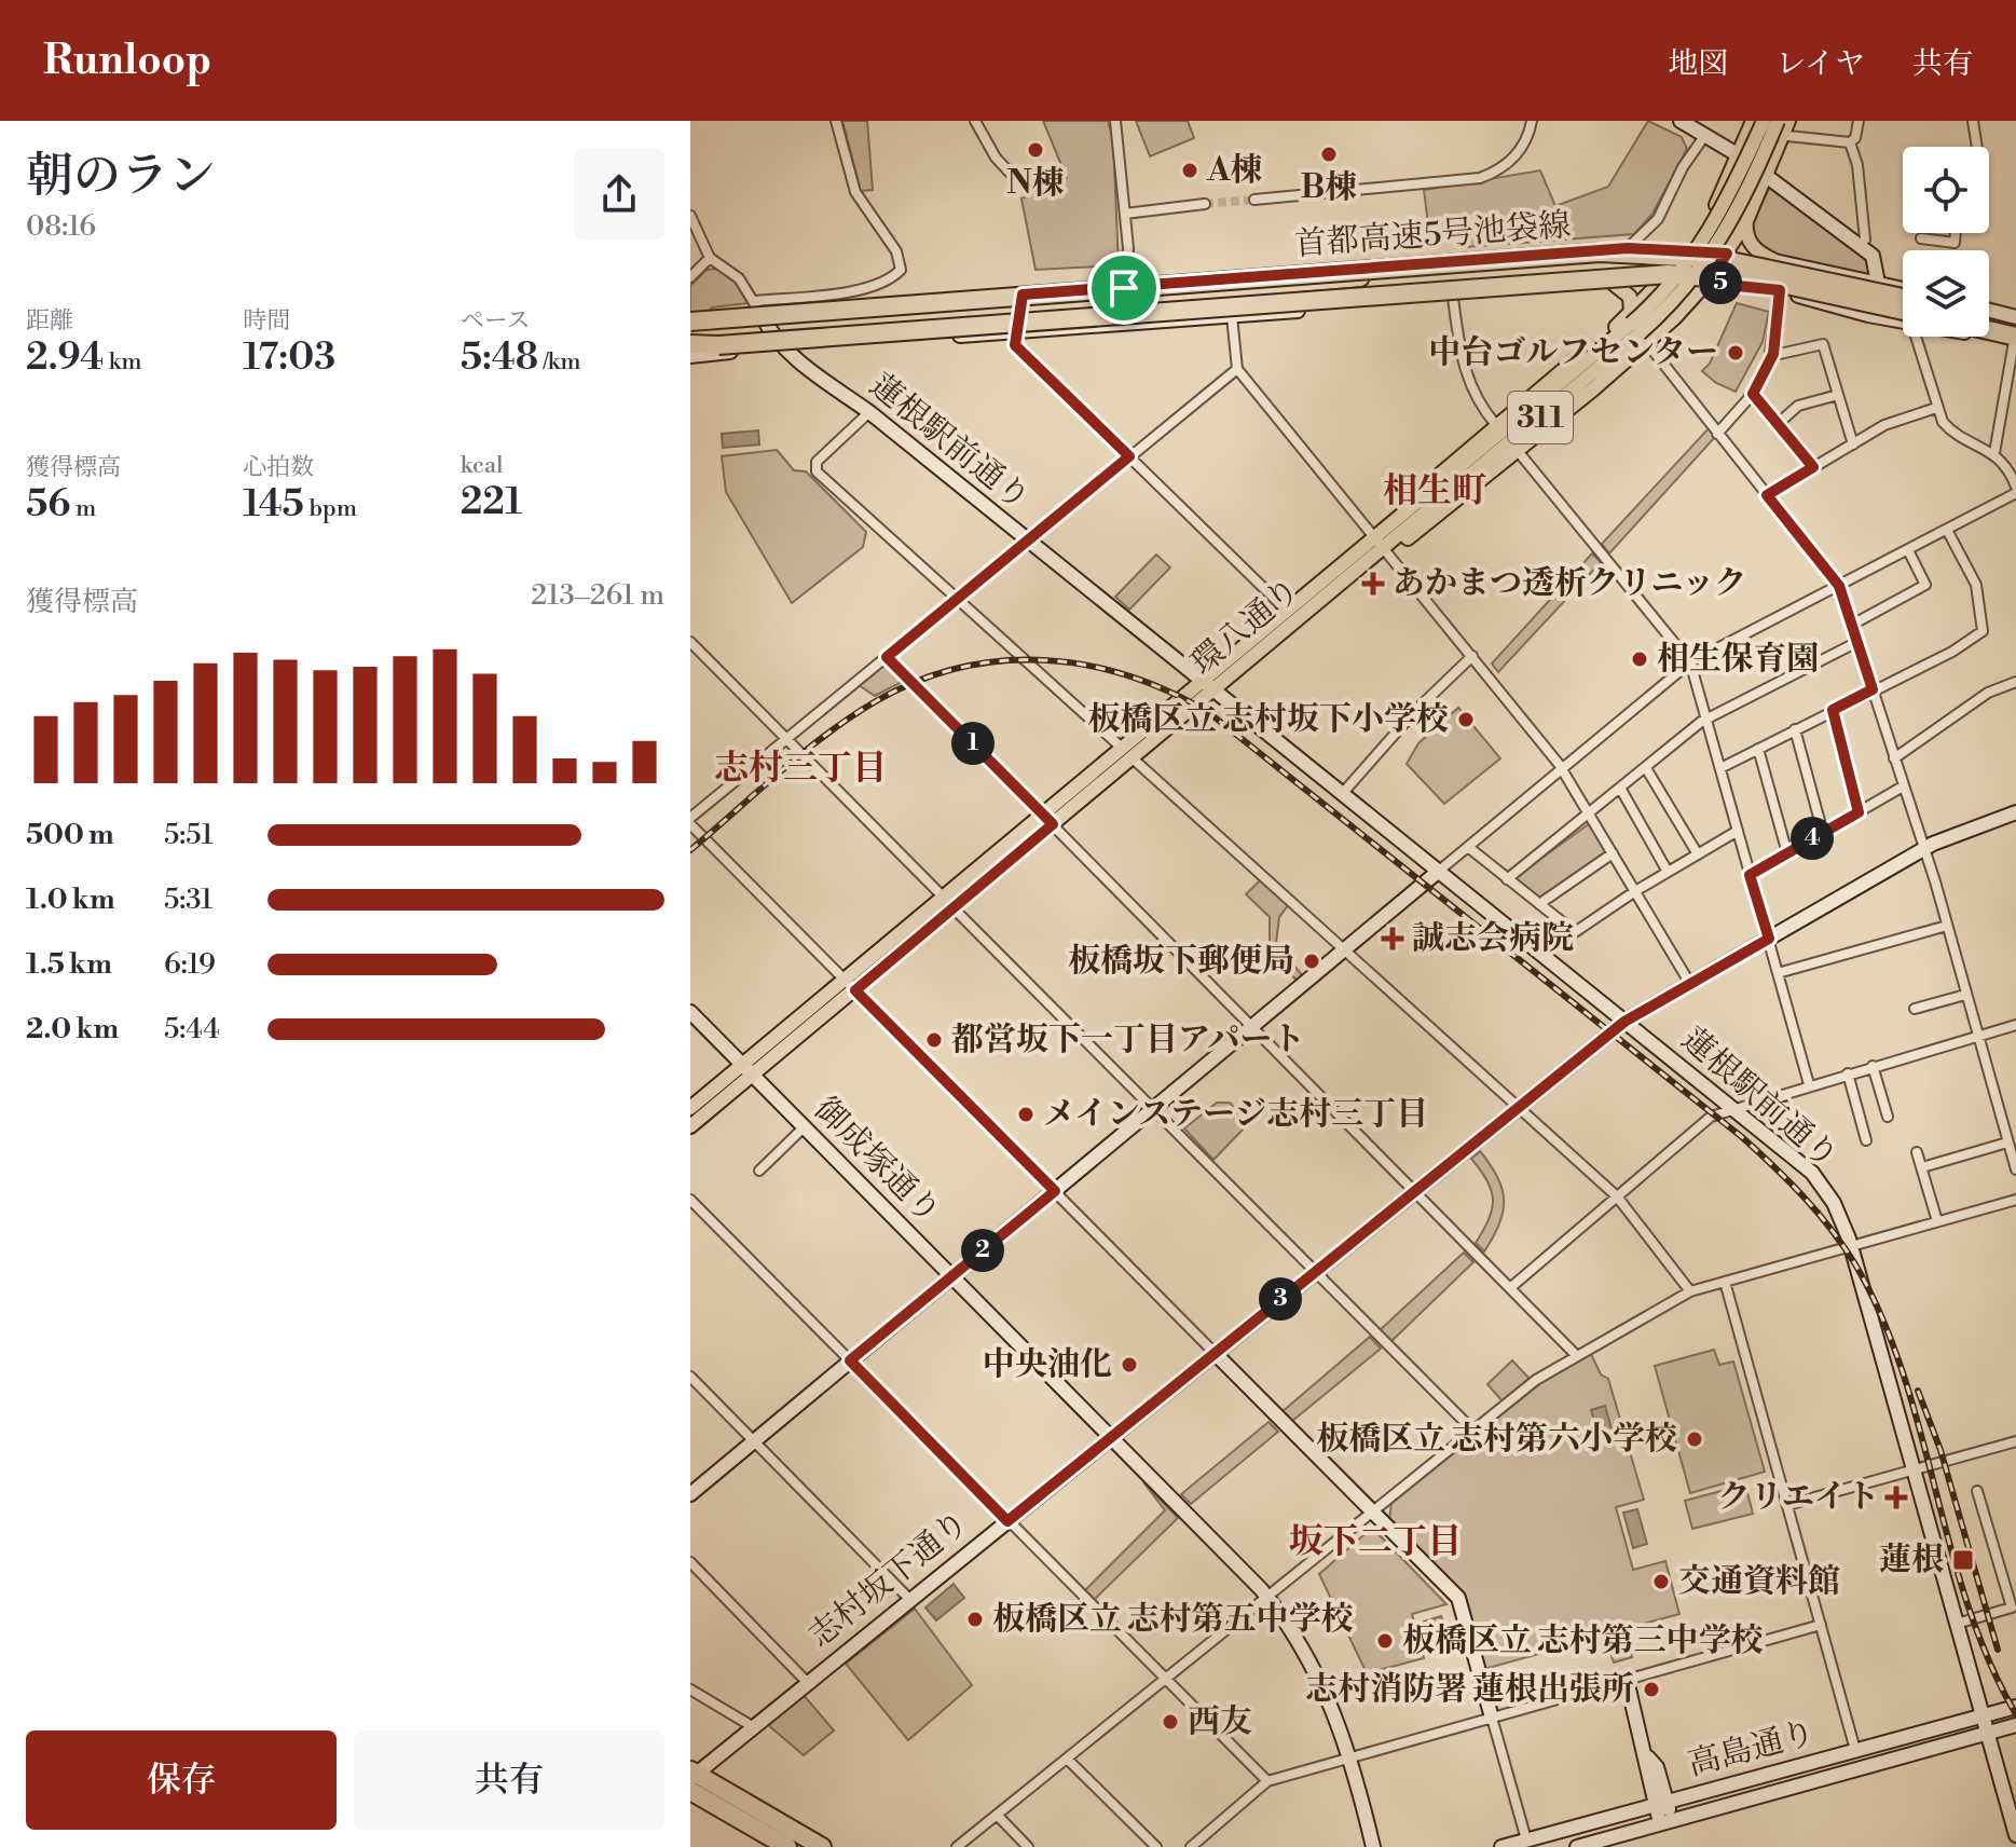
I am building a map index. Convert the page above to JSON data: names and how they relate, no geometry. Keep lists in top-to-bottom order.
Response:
{
  "streets": {
    "highway": ["首都高速5号池袋線"],
    "main road": ["311", "環八通り"],
    "street": [
      "蓮根駅前通り",
      "御成塚通り",
      "志村坂下通り",
      "高島通り"
    ]
  },
  "crossings": [
    ["蓮根駅前通り", "環八通り"],
    ["蓮根駅前通り", "志村坂下通り"],
    ["蓮根駅前通り", "高島通り"],
    ["環八通り", "御成塚通り"],
    ["御成塚通り", "志村坂下通り"]
  ],
  "districts": ["相生町", "志村三丁目", "坂下二丁目"],
  "places": {
    "other": [
      "N棟",
      "B棟",
      "A棟",
      "中台ゴルフセンター",
      "相生保育園",
      "板橋区立 志村坂下小学校",
      "板橋坂下郵便局",
      "都営坂下一丁目アパート",
      "メインステージ志村三丁目",
      "中央油化",
      "板橋区立 志村第六小学校",
      "交通資料館",
      "板橋区立 志村第五中学校",
      "板橋区立 志村第三中学校",
      "志村消防署 蓮根出張所",
      "西友"
    ],
    "health": ["あかまつ透析クリニック", "誠志会病院", "クリエイト"],
    "transit": ["蓮根"]
  },
  "page": {
    "header": "Runloop",
    "nav": ["地図", "レイヤ", "共有"],
    "heading": ["朝のラン", "08:16"],
    "pins": [
      "5",
      "1",
      "4",
      "2",
      "3"
    ],
    "stats": [
      ["距離", "2.94 km"],
      ["時間", "17:03"],
      ["ペース", "5:48 /km"],
      ["獲得標高", "56 m"],
      ["心拍数", "145 bpm"],
      ["kcal", "221"]
    ],
    "chart": ["獲得標高", "213–261 m"],
    "list": [
      {
        "name": "500 m",
        "note": "5:51"
      },
      {
        "name": "1.0 km",
        "note": "5:31"
      },
      {
        "name": "1.5 km",
        "note": "6:19"
      },
      {
        "name": "2.0 km",
        "note": "5:44"
      }
    ],
    "buttons": ["保存", "共有"]
  }
}
